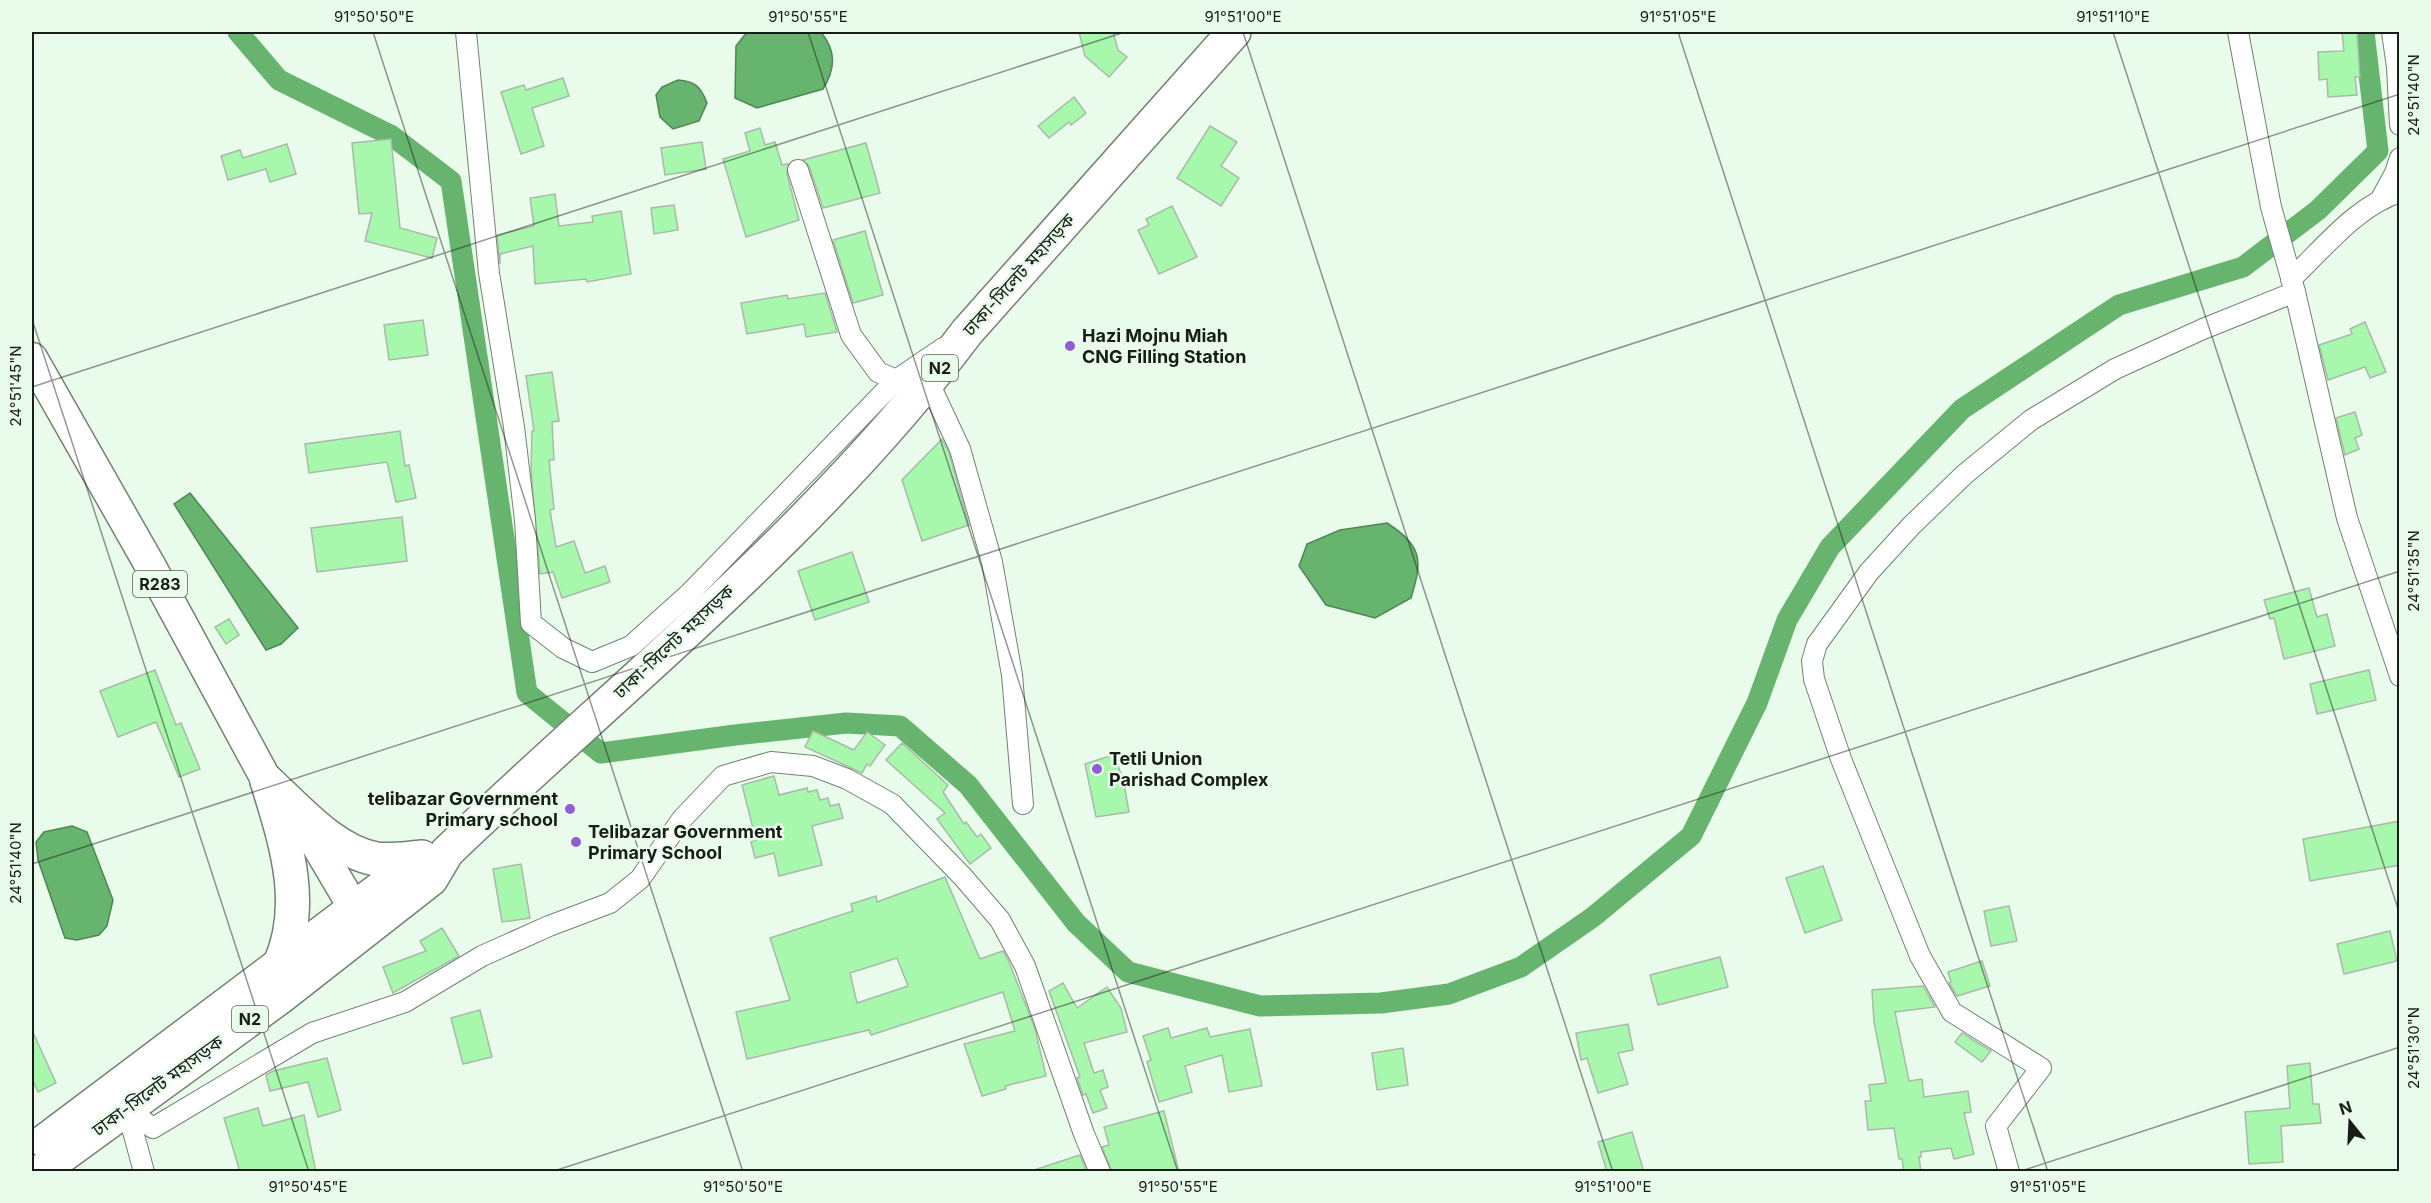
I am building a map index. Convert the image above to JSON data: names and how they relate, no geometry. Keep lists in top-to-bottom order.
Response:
{
  "streets": {
    "highway": ["ঢাকা-সিলেট মহাসড়ক", "N2", "R283"]
  },
  "crossings": [
    ["ঢাকা-সিলেট মহাসড়ক", "R283"]
  ],
  "places": [
    "Hazi Mojnu Miah CNG Filling Station",
    "Tetli Union Parishad Complex",
    "telibazar Government Primary school",
    "Telibazar Government Primary School"
  ],
  "north": "top",
  "coordinates": [
    "91°50'50\"E",
    "91°50'55\"E",
    "91°51'00\"E",
    "91°51'05\"E",
    "91°51'10\"E",
    "24°51'40\"N",
    "24°51'45\"N",
    "24°51'35\"N",
    "24°51'30\"N",
    "91°50'45\"E"
  ]
}
